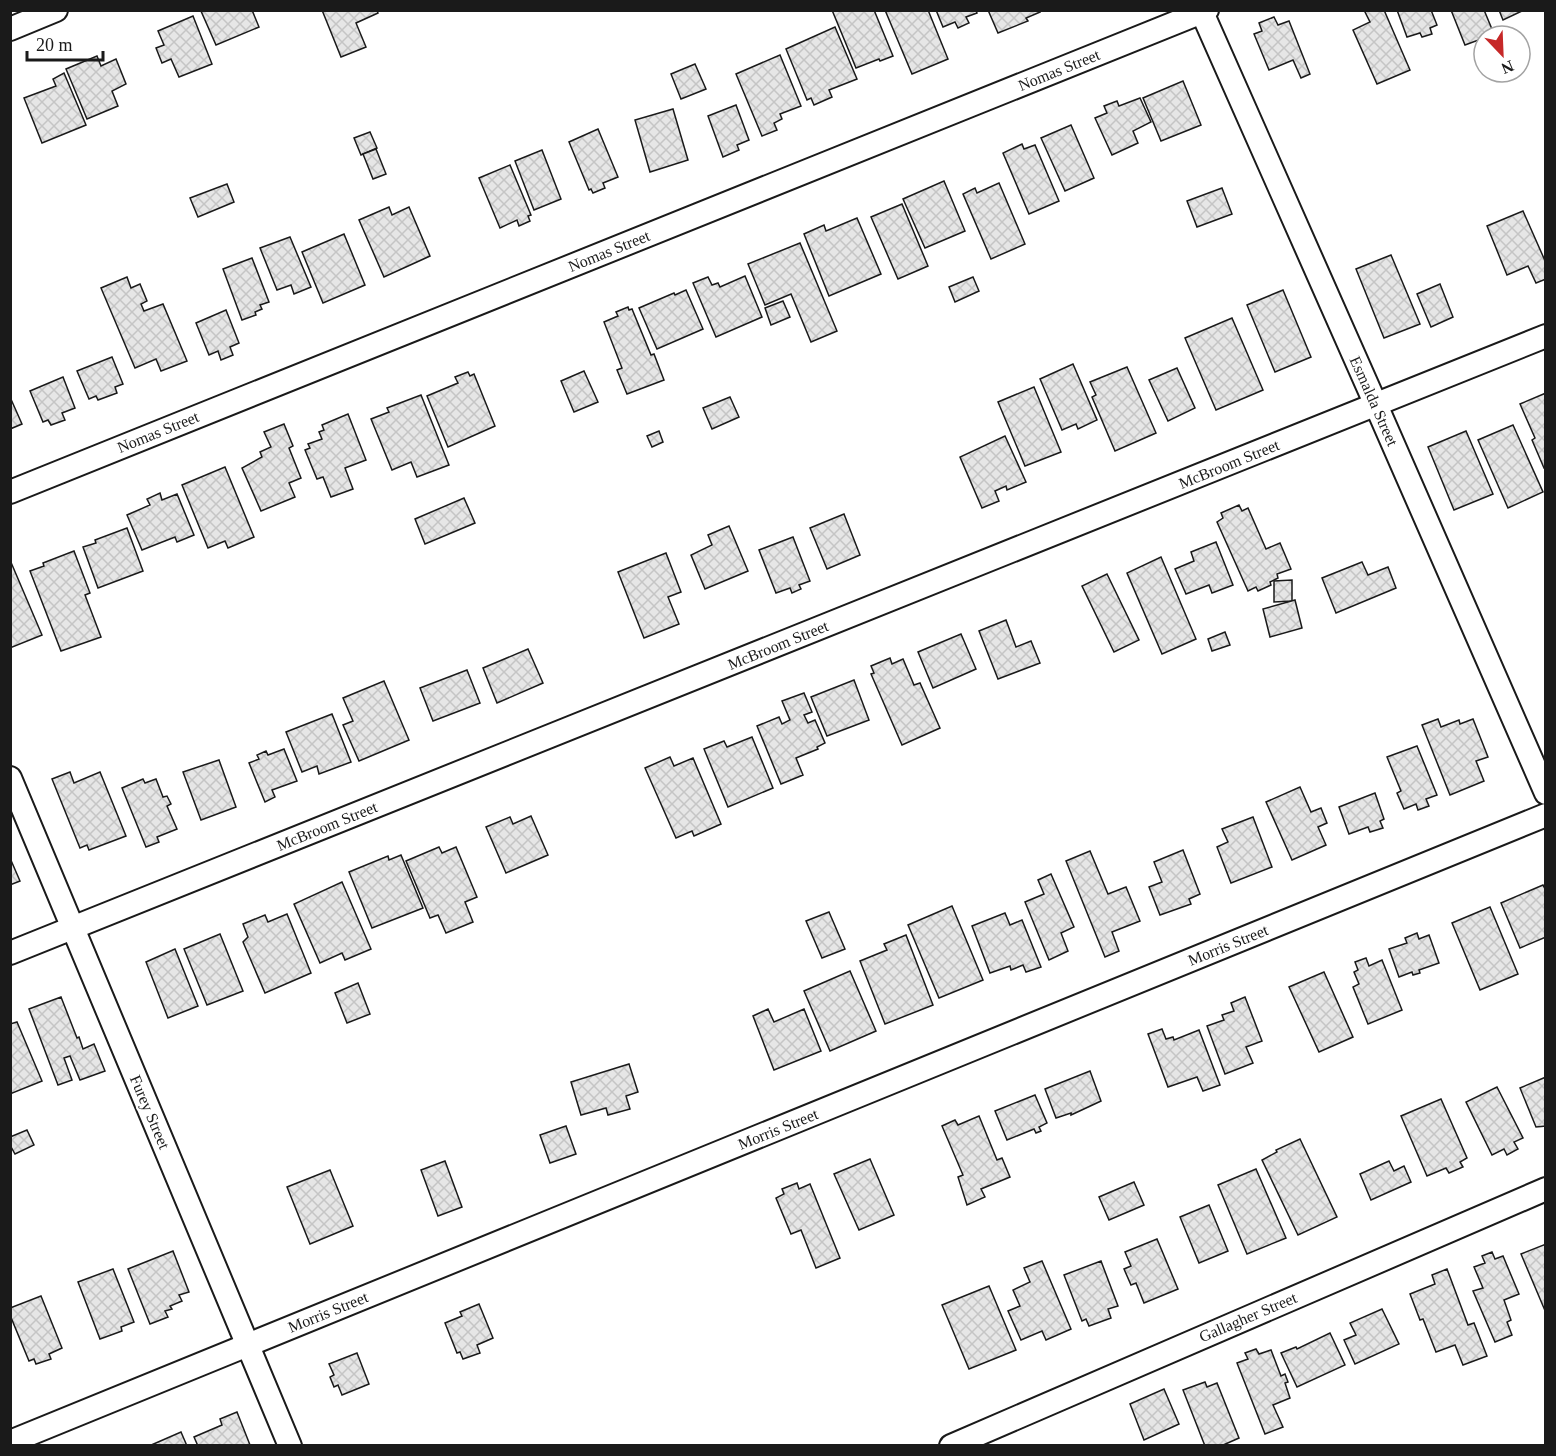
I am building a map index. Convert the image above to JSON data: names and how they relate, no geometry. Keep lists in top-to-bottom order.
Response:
{
  "streets": {
    "street": [
      "Nomas Street",
      "Esmalda Street",
      "McBroom Street",
      "Morris Street",
      "Furey Street",
      "Gallagher Street"
    ]
  },
  "crossings": [
    ["Nomas Street", "Esmalda Street"],
    ["Esmalda Street", "McBroom Street"],
    ["McBroom Street", "Furey Street"],
    ["Morris Street", "Furey Street"]
  ],
  "scale_bar": "20 m",
  "north": "bottom right"
}
